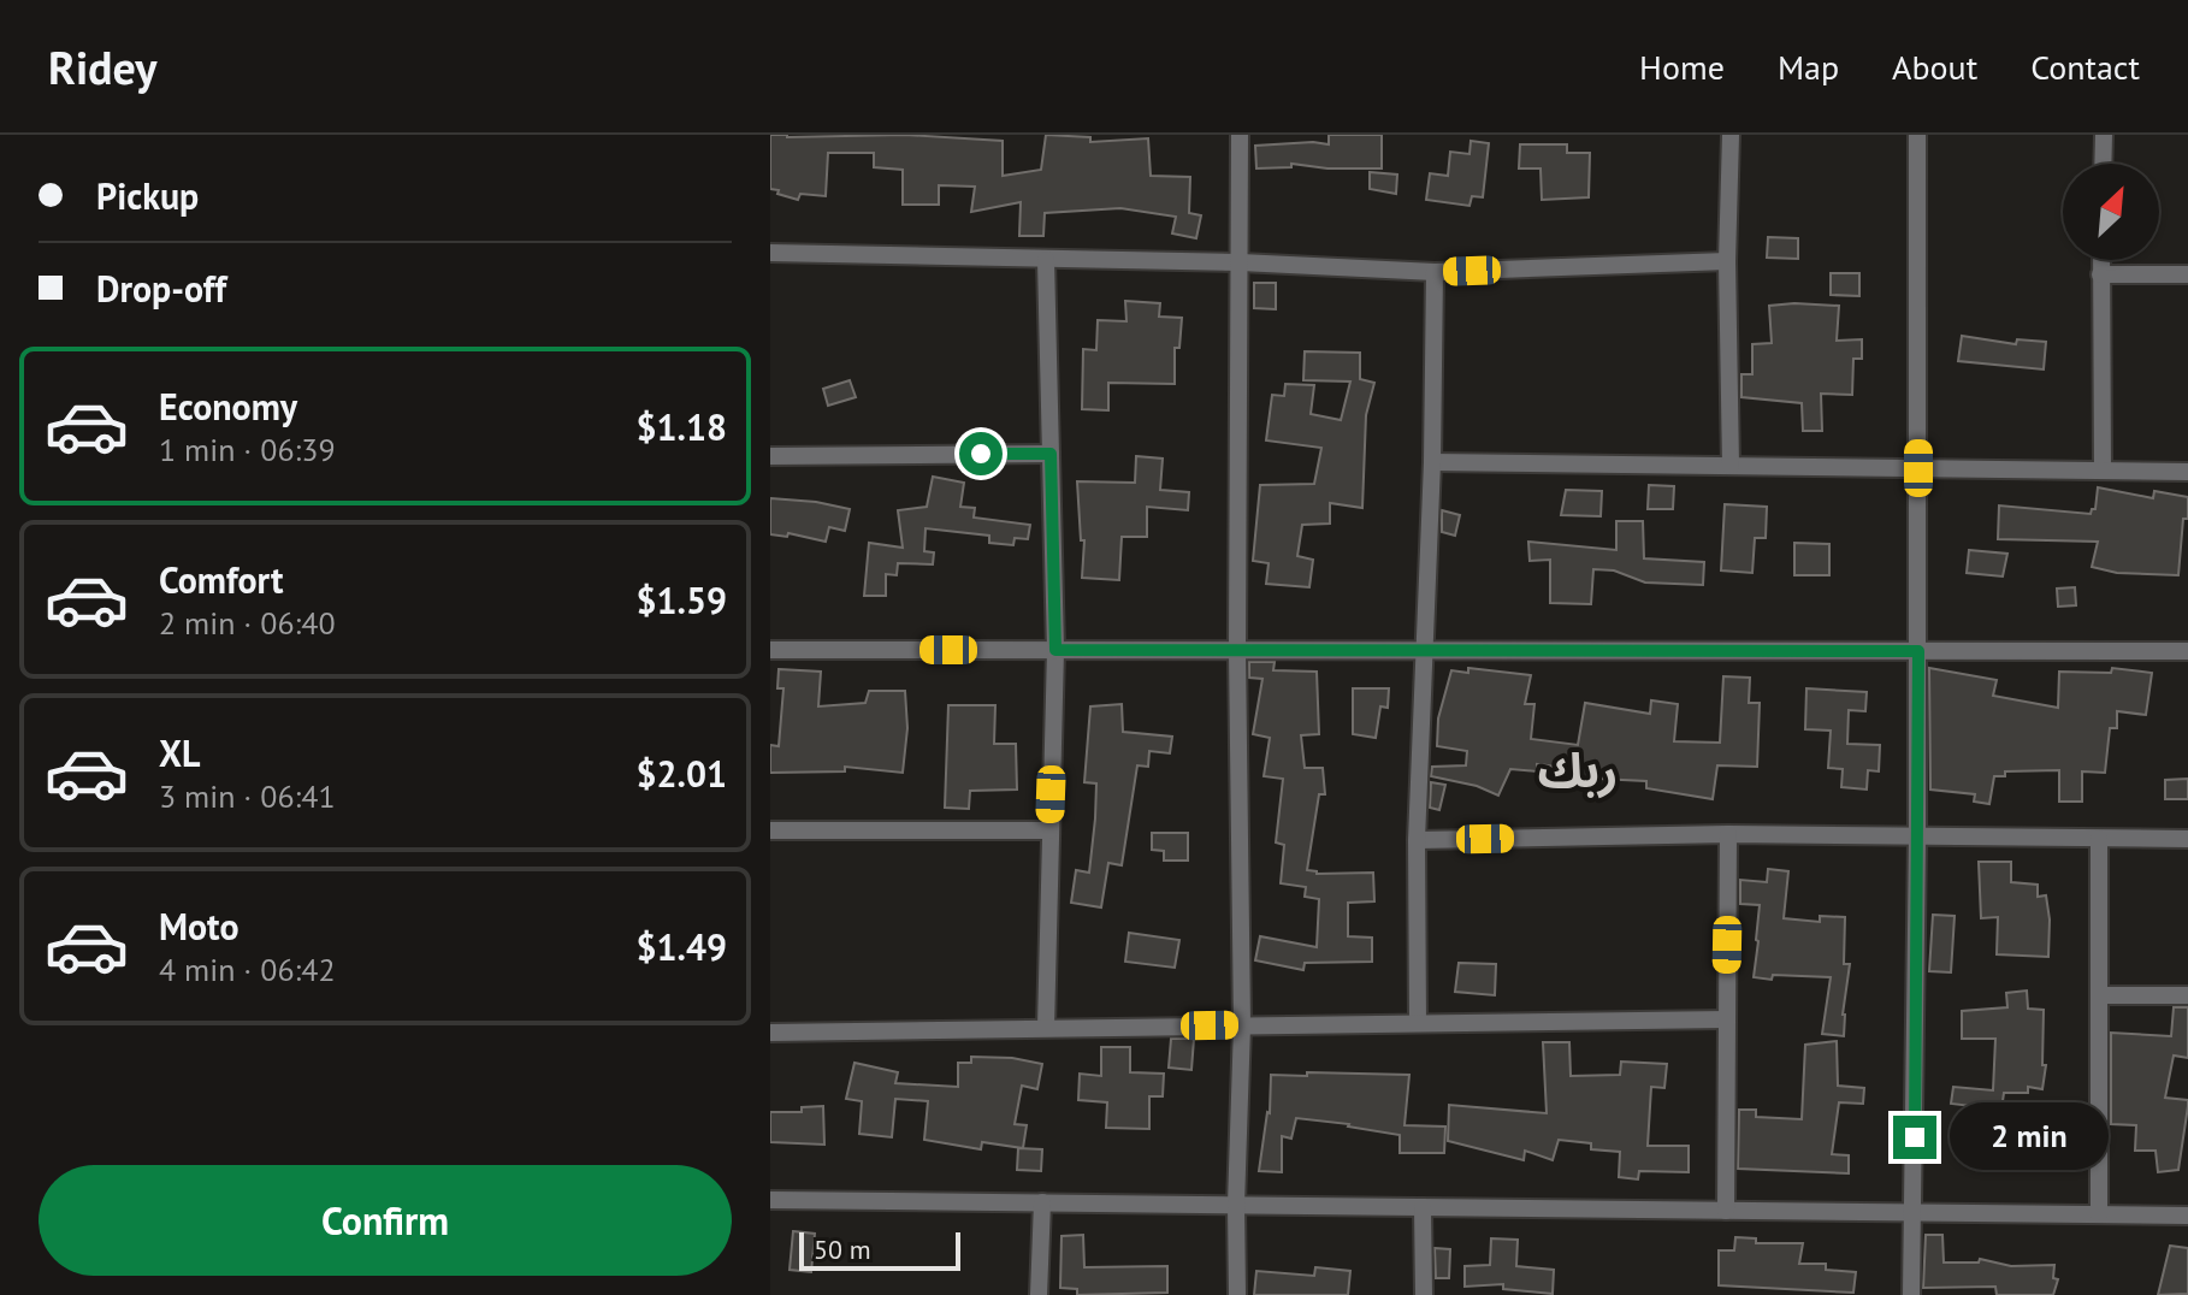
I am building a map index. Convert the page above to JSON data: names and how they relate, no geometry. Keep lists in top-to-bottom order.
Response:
{
  "districts": ["ربك"],
  "scale_bar": "50 m",
  "north": "top right",
  "page": {
    "header": "Ridey",
    "nav": [
      "Home",
      "Map",
      "About",
      "Contact"
    ],
    "banner": ["Pickup", "Drop-off"],
    "list": [
      {
        "name": "Economy",
        "note": "1 min · 06:39",
        "value": "$1.18"
      },
      {
        "name": "Comfort",
        "note": "2 min · 06:40",
        "value": "$1.59"
      },
      {
        "name": "XL",
        "note": "3 min · 06:41",
        "value": "$2.01"
      },
      {
        "name": "Moto",
        "note": "4 min · 06:42",
        "value": "$1.49"
      }
    ],
    "bubble": "2 min",
    "buttons": "Confirm",
    "scale": "50 m"
  }
}
